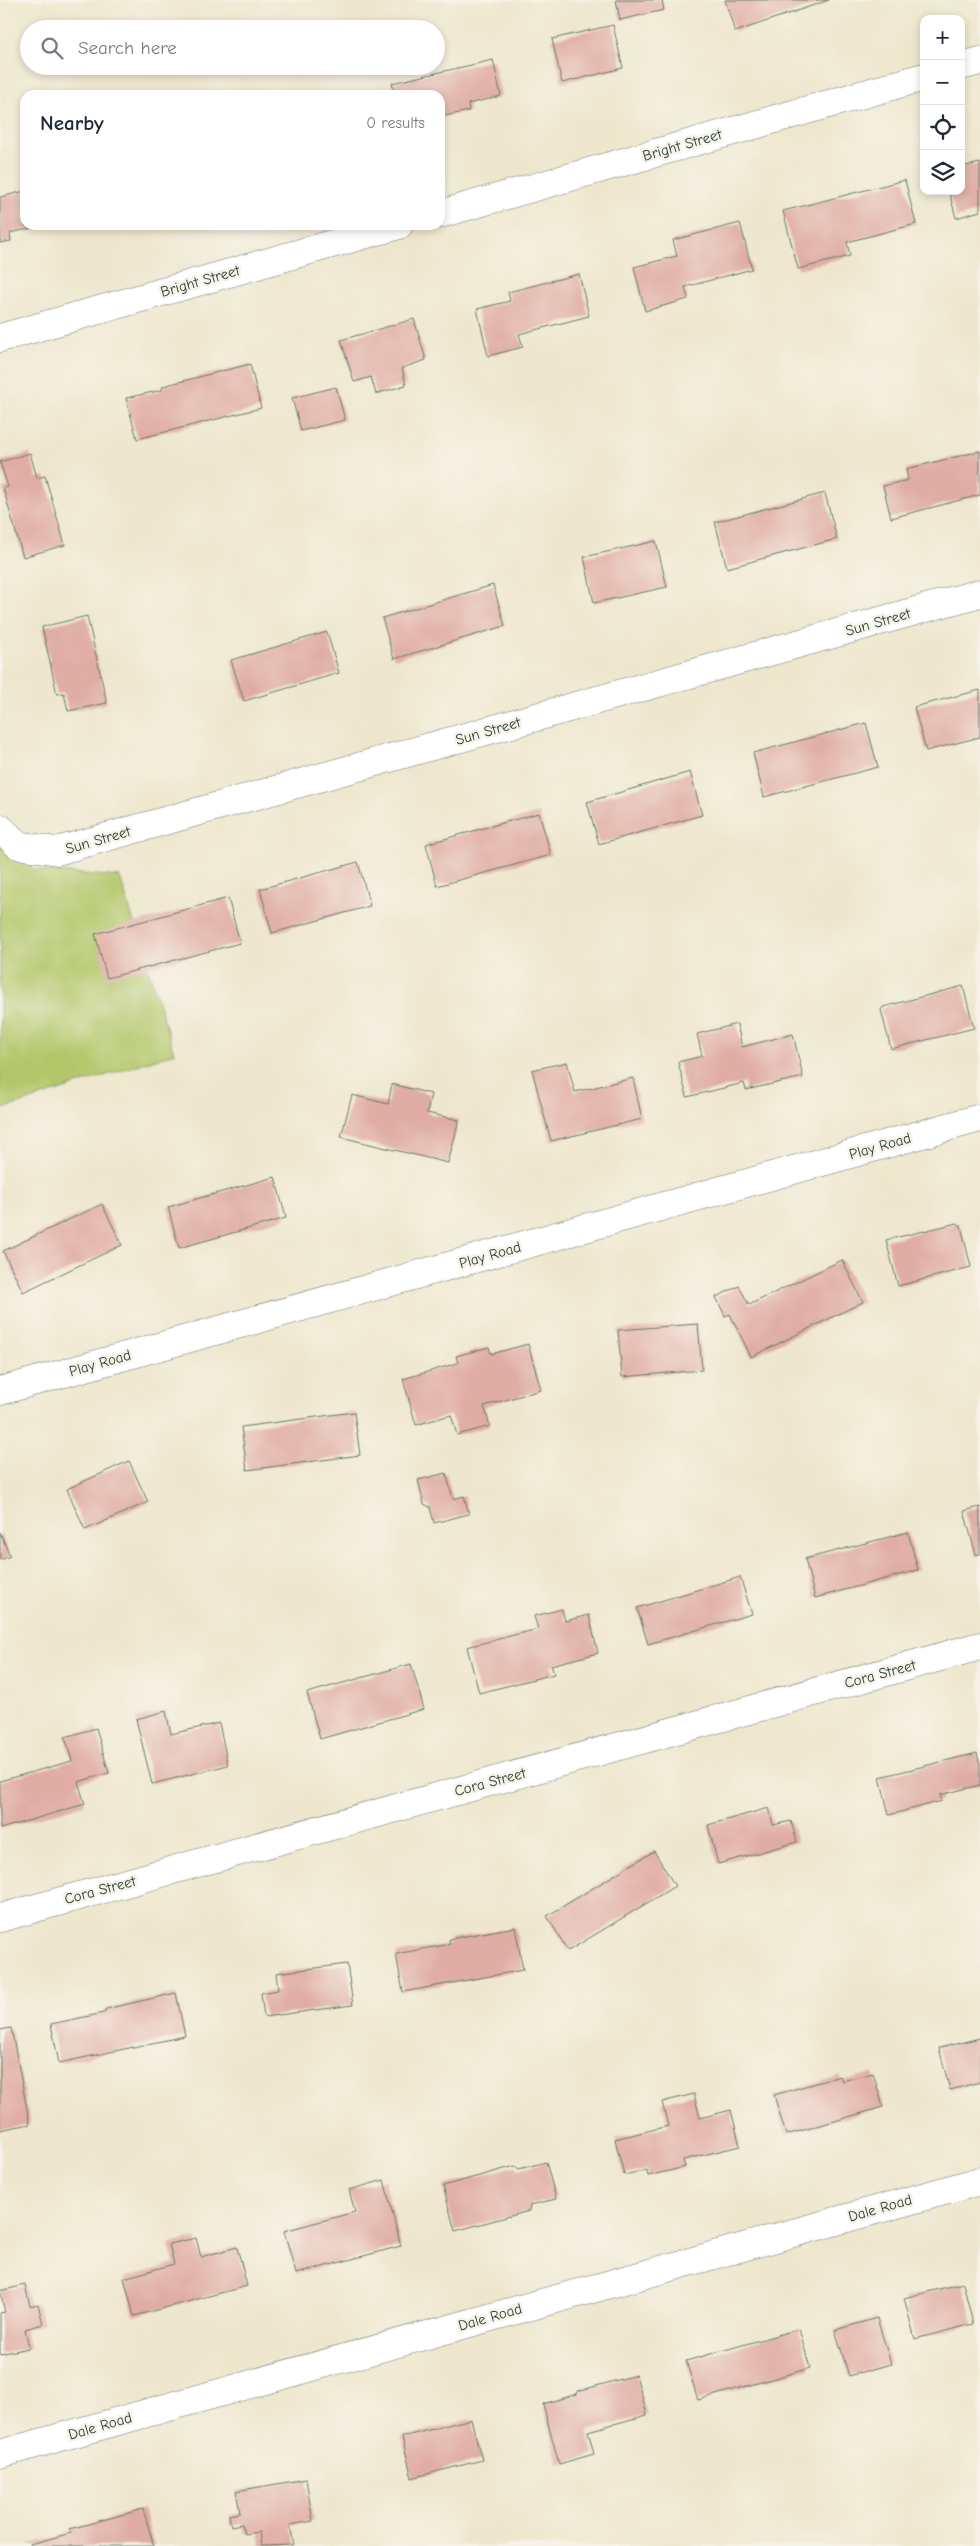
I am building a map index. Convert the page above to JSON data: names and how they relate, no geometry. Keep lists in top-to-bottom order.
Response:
{
  "streets": {
    "street": [
      "Bright Street",
      "Sun Street",
      "Play Road",
      "Cora Street",
      "Dale Road"
    ]
  },
  "page": {
    "map_buttons": ["+", "−"],
    "search": "Search here",
    "heading": ["Nearby", "0 results"]
  }
}
